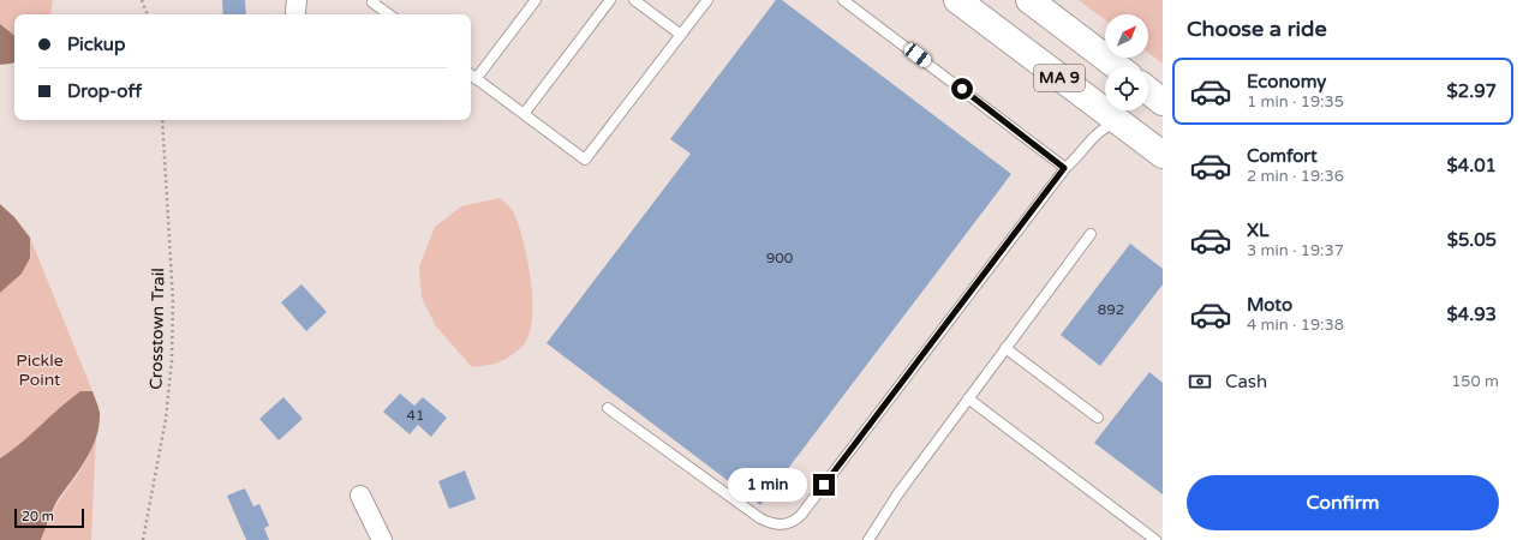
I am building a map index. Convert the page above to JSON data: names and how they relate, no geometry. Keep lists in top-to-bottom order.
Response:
{
  "streets": {
    "highway": ["MA 9"],
    "path": ["Crosstown Trail"]
  },
  "parks": ["Pickle Point"],
  "house_numbers": ["900", "892", "41"],
  "scale_bar": "20 m",
  "north": "top right",
  "page": {
    "heading": "Choose a ride",
    "banner": ["Pickup", "Drop-off"],
    "list": [
      {
        "name": "Economy",
        "note": "1 min · 19:35",
        "value": "$2.97"
      },
      {
        "name": "Comfort",
        "note": "2 min · 19:36",
        "value": "$4.01"
      },
      {
        "name": "XL",
        "note": "3 min · 19:37",
        "value": "$5.05"
      },
      {
        "name": "Moto",
        "note": "4 min · 19:38",
        "value": "$4.93"
      }
    ],
    "pay": ["Cash", "150 m"],
    "buttons": "Confirm",
    "bubble": "1 min",
    "scale": "20 m"
  }
}
